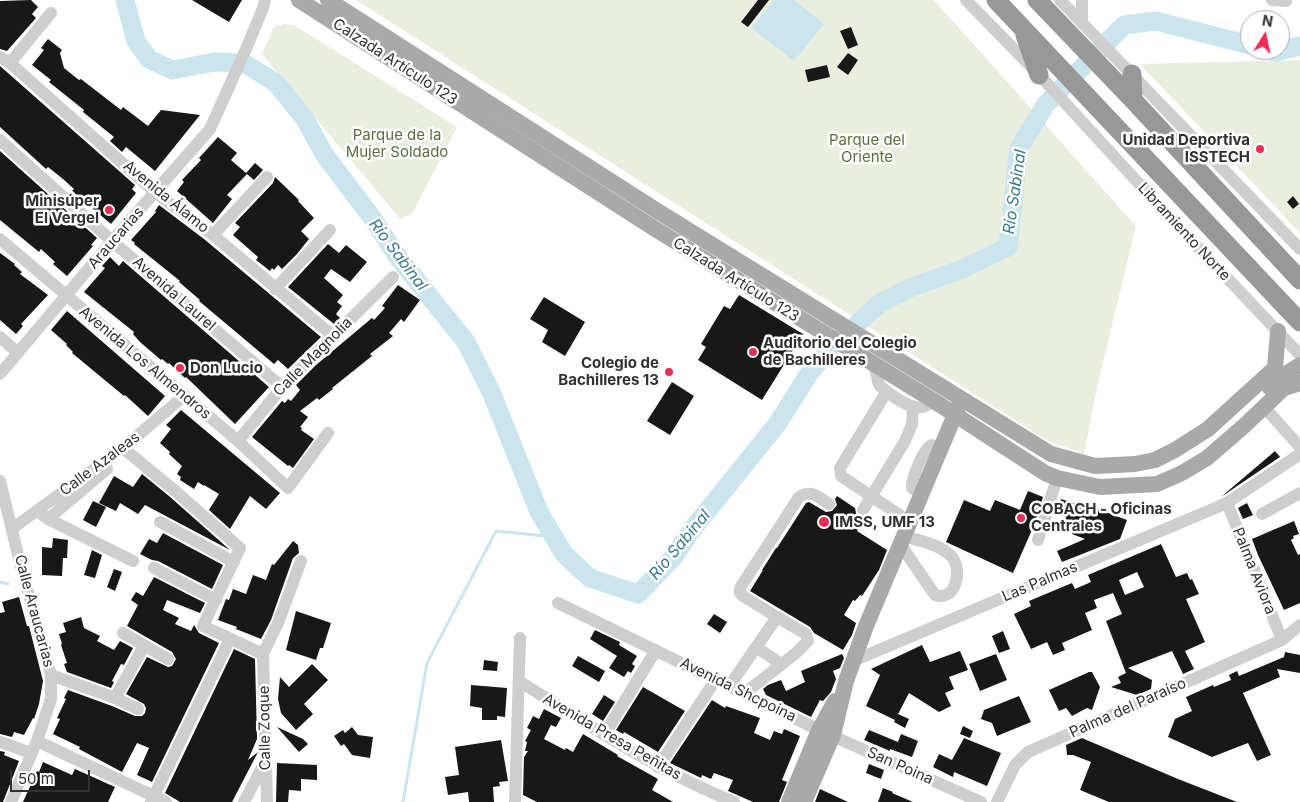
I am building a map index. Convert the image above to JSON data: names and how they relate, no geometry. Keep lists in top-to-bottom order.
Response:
{
  "streets": {
    "main road": ["Calzada Artículo 123"],
    "street": [
      "Avenida Álamo",
      "Libramiento Norte",
      "Araucarias",
      "Avenida Laurel",
      "Calle Magnolia",
      "Avenida Los Almendros",
      "Calle Azaleas",
      "Palma Aviora",
      "Las Palmas",
      "Calle Araucarias",
      "Avenida Shcpoina",
      "Palma del Paraíso",
      "Calle Zoque",
      "Avenida Presa Peñitas",
      "San Poina"
    ]
  },
  "crossings": [
    ["Calzada Artículo 123", "Libramiento Norte"],
    ["Avenida Álamo", "Araucarias"],
    ["Avenida Álamo", "Calle Magnolia"],
    ["Araucarias", "Avenida Laurel"],
    ["Araucarias", "Avenida Los Almendros"],
    ["Avenida Laurel", "Calle Magnolia"],
    ["Calle Magnolia", "Avenida Los Almendros"],
    ["Avenida Los Almendros", "Calle Azaleas"],
    ["Calle Azaleas", "Calle Araucarias"],
    ["Palma Aviora", "Las Palmas"],
    ["Palma Aviora", "Palma del Paraíso"],
    ["Avenida Shcpoina", "San Poina"]
  ],
  "water": ["Río Sabinal"],
  "parks": ["Parque de la Mujer Soldado", "Parque del Oriente"],
  "places": [
    "Unidad Deportiva ISSTECH",
    "Minisúper El Vergel",
    "Auditorio del Colegio de Bachilleres",
    "Don Lucio",
    "Colegio de Bachilleres 13",
    "COBACH - Oficinas Centrales",
    "IMSS, UMF 13"
  ],
  "scale_bar": "50 m",
  "north": "top"
}
